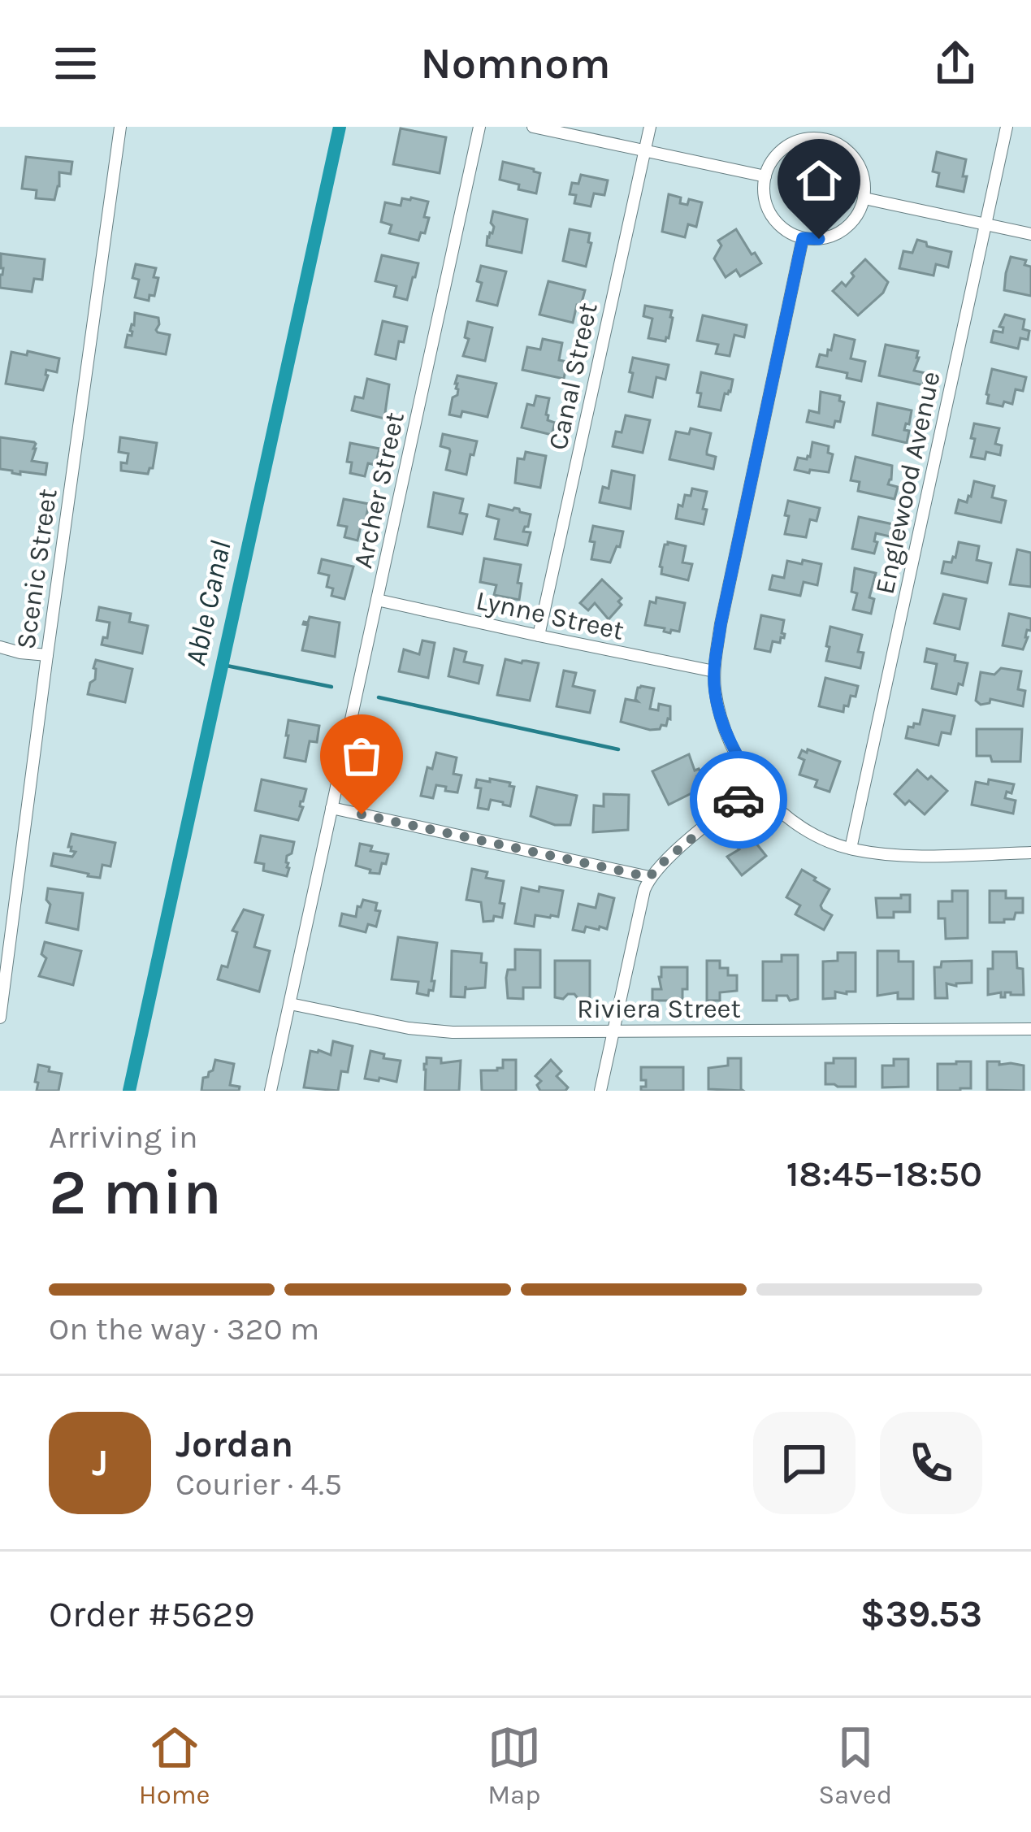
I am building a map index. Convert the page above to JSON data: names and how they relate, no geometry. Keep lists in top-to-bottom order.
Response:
{
  "streets": {
    "street": [
      "Canal Street",
      "Englewood Avenue",
      "Archer Street",
      "Scenic Street",
      "Lynne Street",
      "Riviera Street"
    ]
  },
  "crossings": [
    ["Canal Street", "Lynne Street"],
    ["Archer Street", "Lynne Street"],
    ["Archer Street", "Riviera Street"]
  ],
  "water": ["Able Canal"],
  "page": {
    "header": "Nomnom",
    "heading": ["2 min", "Arriving in", "18:45–18:50"],
    "panel": [
      "Jordan",
      "Courier · 4.5",
      "Order #5629",
      "$39.53"
    ],
    "bar": "On the way · 320 m",
    "round": "J",
    "tabs": ["Home", "Map", "Saved"]
  }
}
